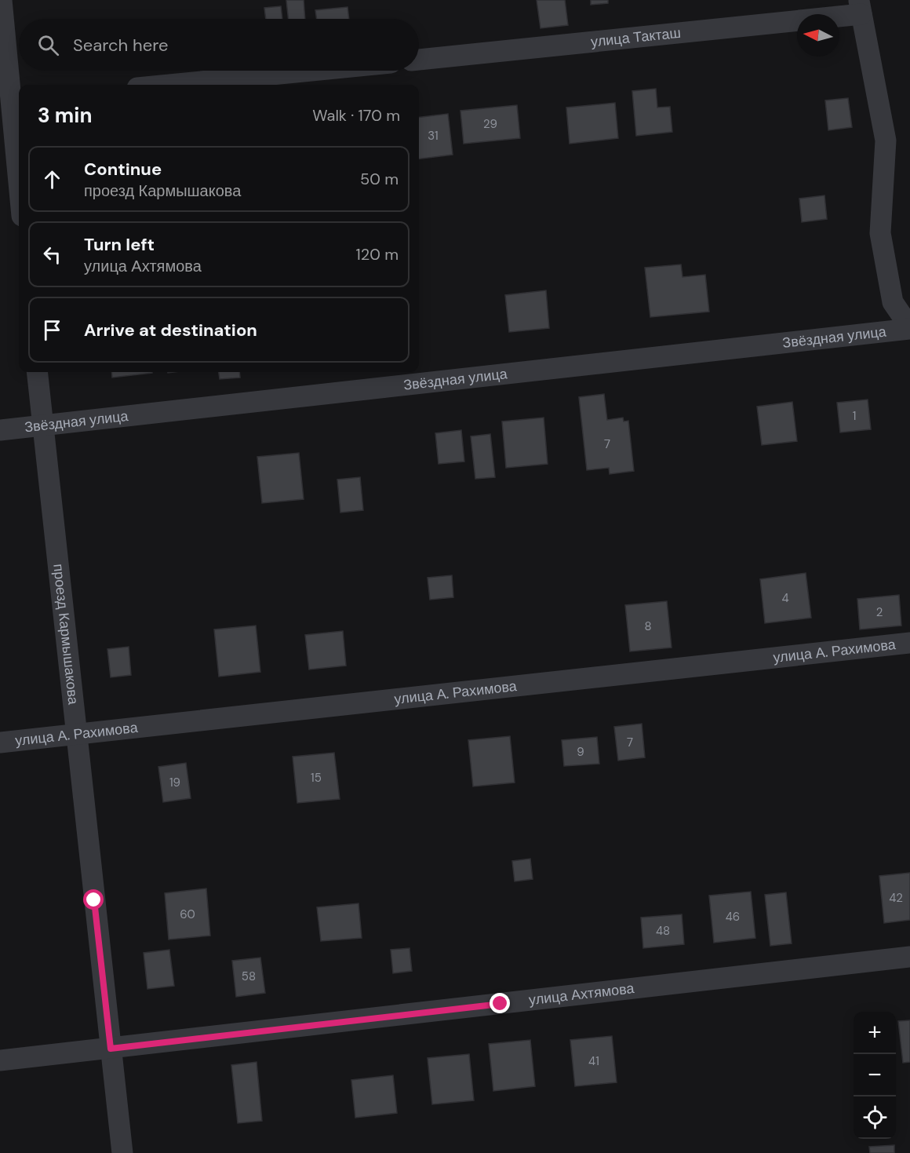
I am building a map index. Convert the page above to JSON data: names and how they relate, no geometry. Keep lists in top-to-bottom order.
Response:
{
  "streets": {
    "street": [
      "улица Такташ",
      "Звёздная улица",
      "проезд Кармышакова",
      "улица А. Рахимова",
      "улица Ахтямова"
    ]
  },
  "crossings": [
    ["Звёздная улица", "проезд Кармышакова"],
    ["проезд Кармышакова", "улица А. Рахимова"],
    ["проезд Кармышакова", "улица Ахтямова"]
  ],
  "house_numbers": [
    "29",
    "31",
    "1",
    "7",
    "4",
    "2",
    "8",
    "7",
    "9",
    "15",
    "19",
    "42",
    "60",
    "46",
    "48",
    "58",
    "41"
  ],
  "north": "left",
  "page": {
    "search": "Search here",
    "heading": ["3 min", "Walk · 170 m"],
    "list": [
      ["Continue", "проезд Кармышакова", "50 m"],
      ["Turn left", "улица Ахтямова", "120 m"],
      "Arrive at destination"
    ],
    "map_buttons": ["+", "−"]
  }
}
